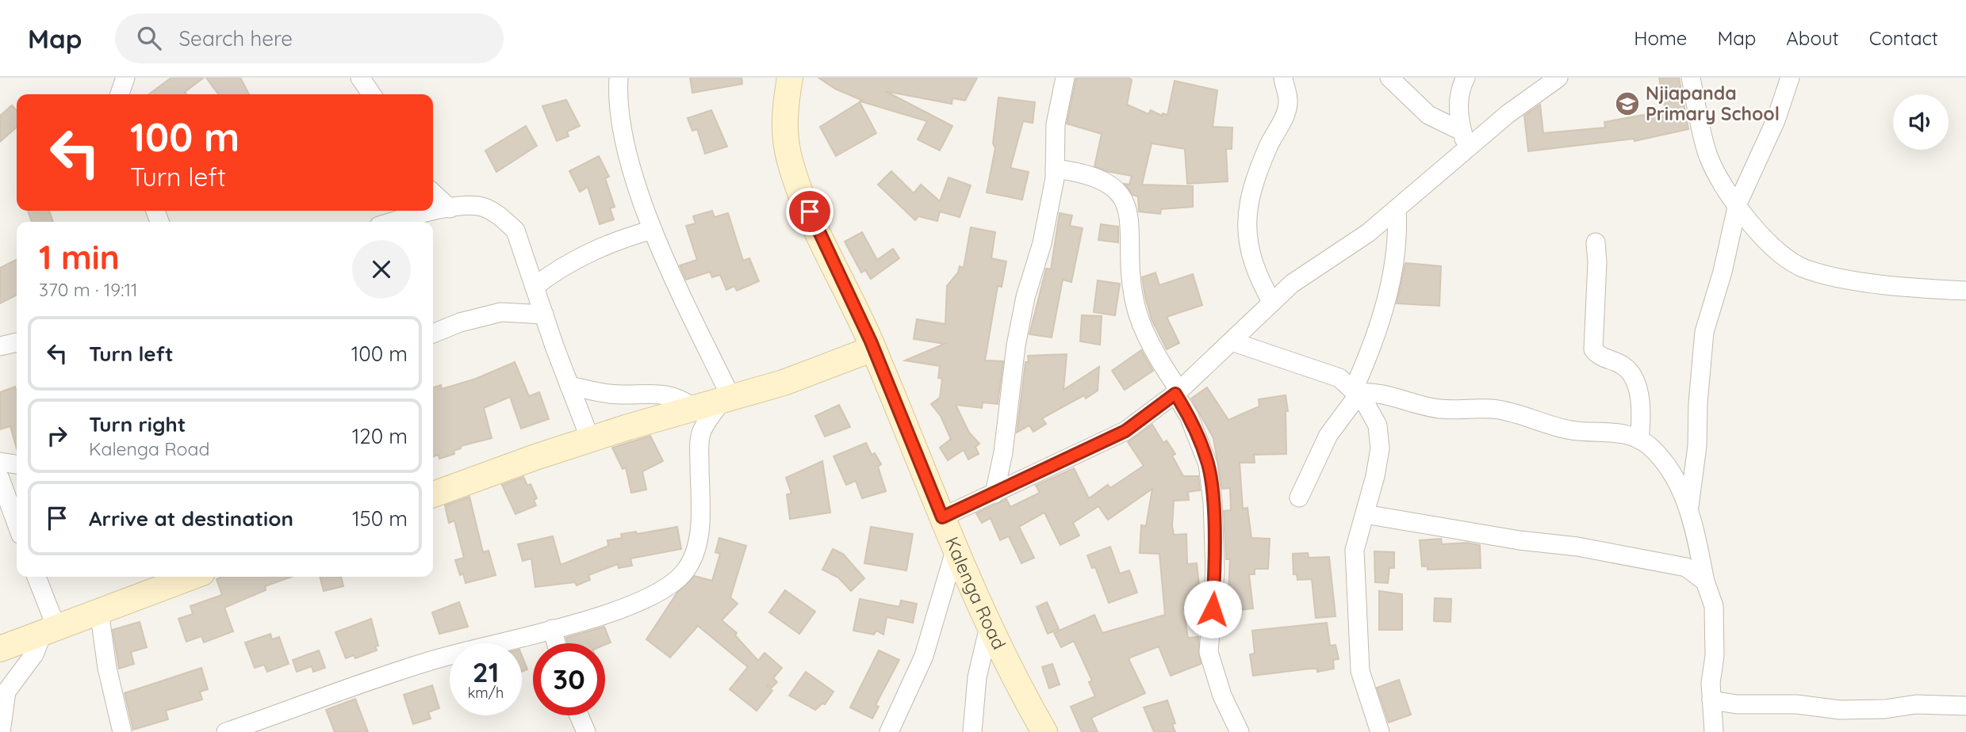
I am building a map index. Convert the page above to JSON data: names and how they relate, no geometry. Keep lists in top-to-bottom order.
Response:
{
  "streets": {
    "main road": ["Kalenga Road"]
  },
  "places": {
    "school or university": ["Njiapanda Primary School"]
  },
  "page": {
    "header": "Map",
    "search": "Search here",
    "nav": [
      "Home",
      "Map",
      "About",
      "Contact"
    ],
    "turn": ["100 m", "Turn left"],
    "heading": ["1 min", "370 m · 19:11"],
    "list": [
      {
        "name": "Turn left",
        "value": "100 m"
      },
      {
        "name": "Turn right",
        "note": "Kalenga Road",
        "value": "120 m"
      },
      {
        "name": "Arrive at destination",
        "value": "150 m"
      }
    ],
    "speed": "21 km/h",
    "limit": "30"
  }
}
